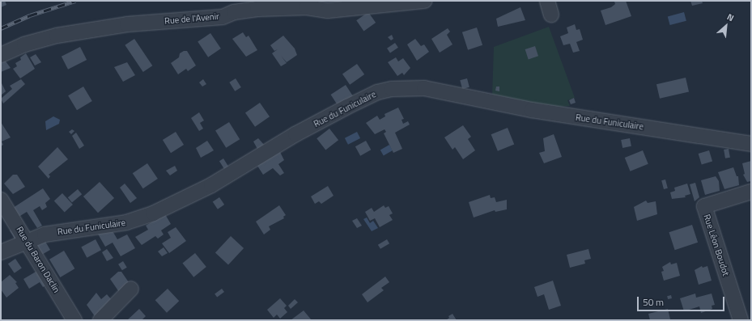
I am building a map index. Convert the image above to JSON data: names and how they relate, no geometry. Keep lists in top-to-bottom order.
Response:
{
  "streets": {
    "street": [
      "Rue de l'Avenir",
      "Rue du Funiculaire",
      "Rue Léon Boudot",
      "Rue du Baron Daclin"
    ]
  },
  "crossings": [
    ["Rue du Funiculaire", "Rue du Baron Daclin"]
  ],
  "scale_bar": "50 m",
  "north": "top right"
}
